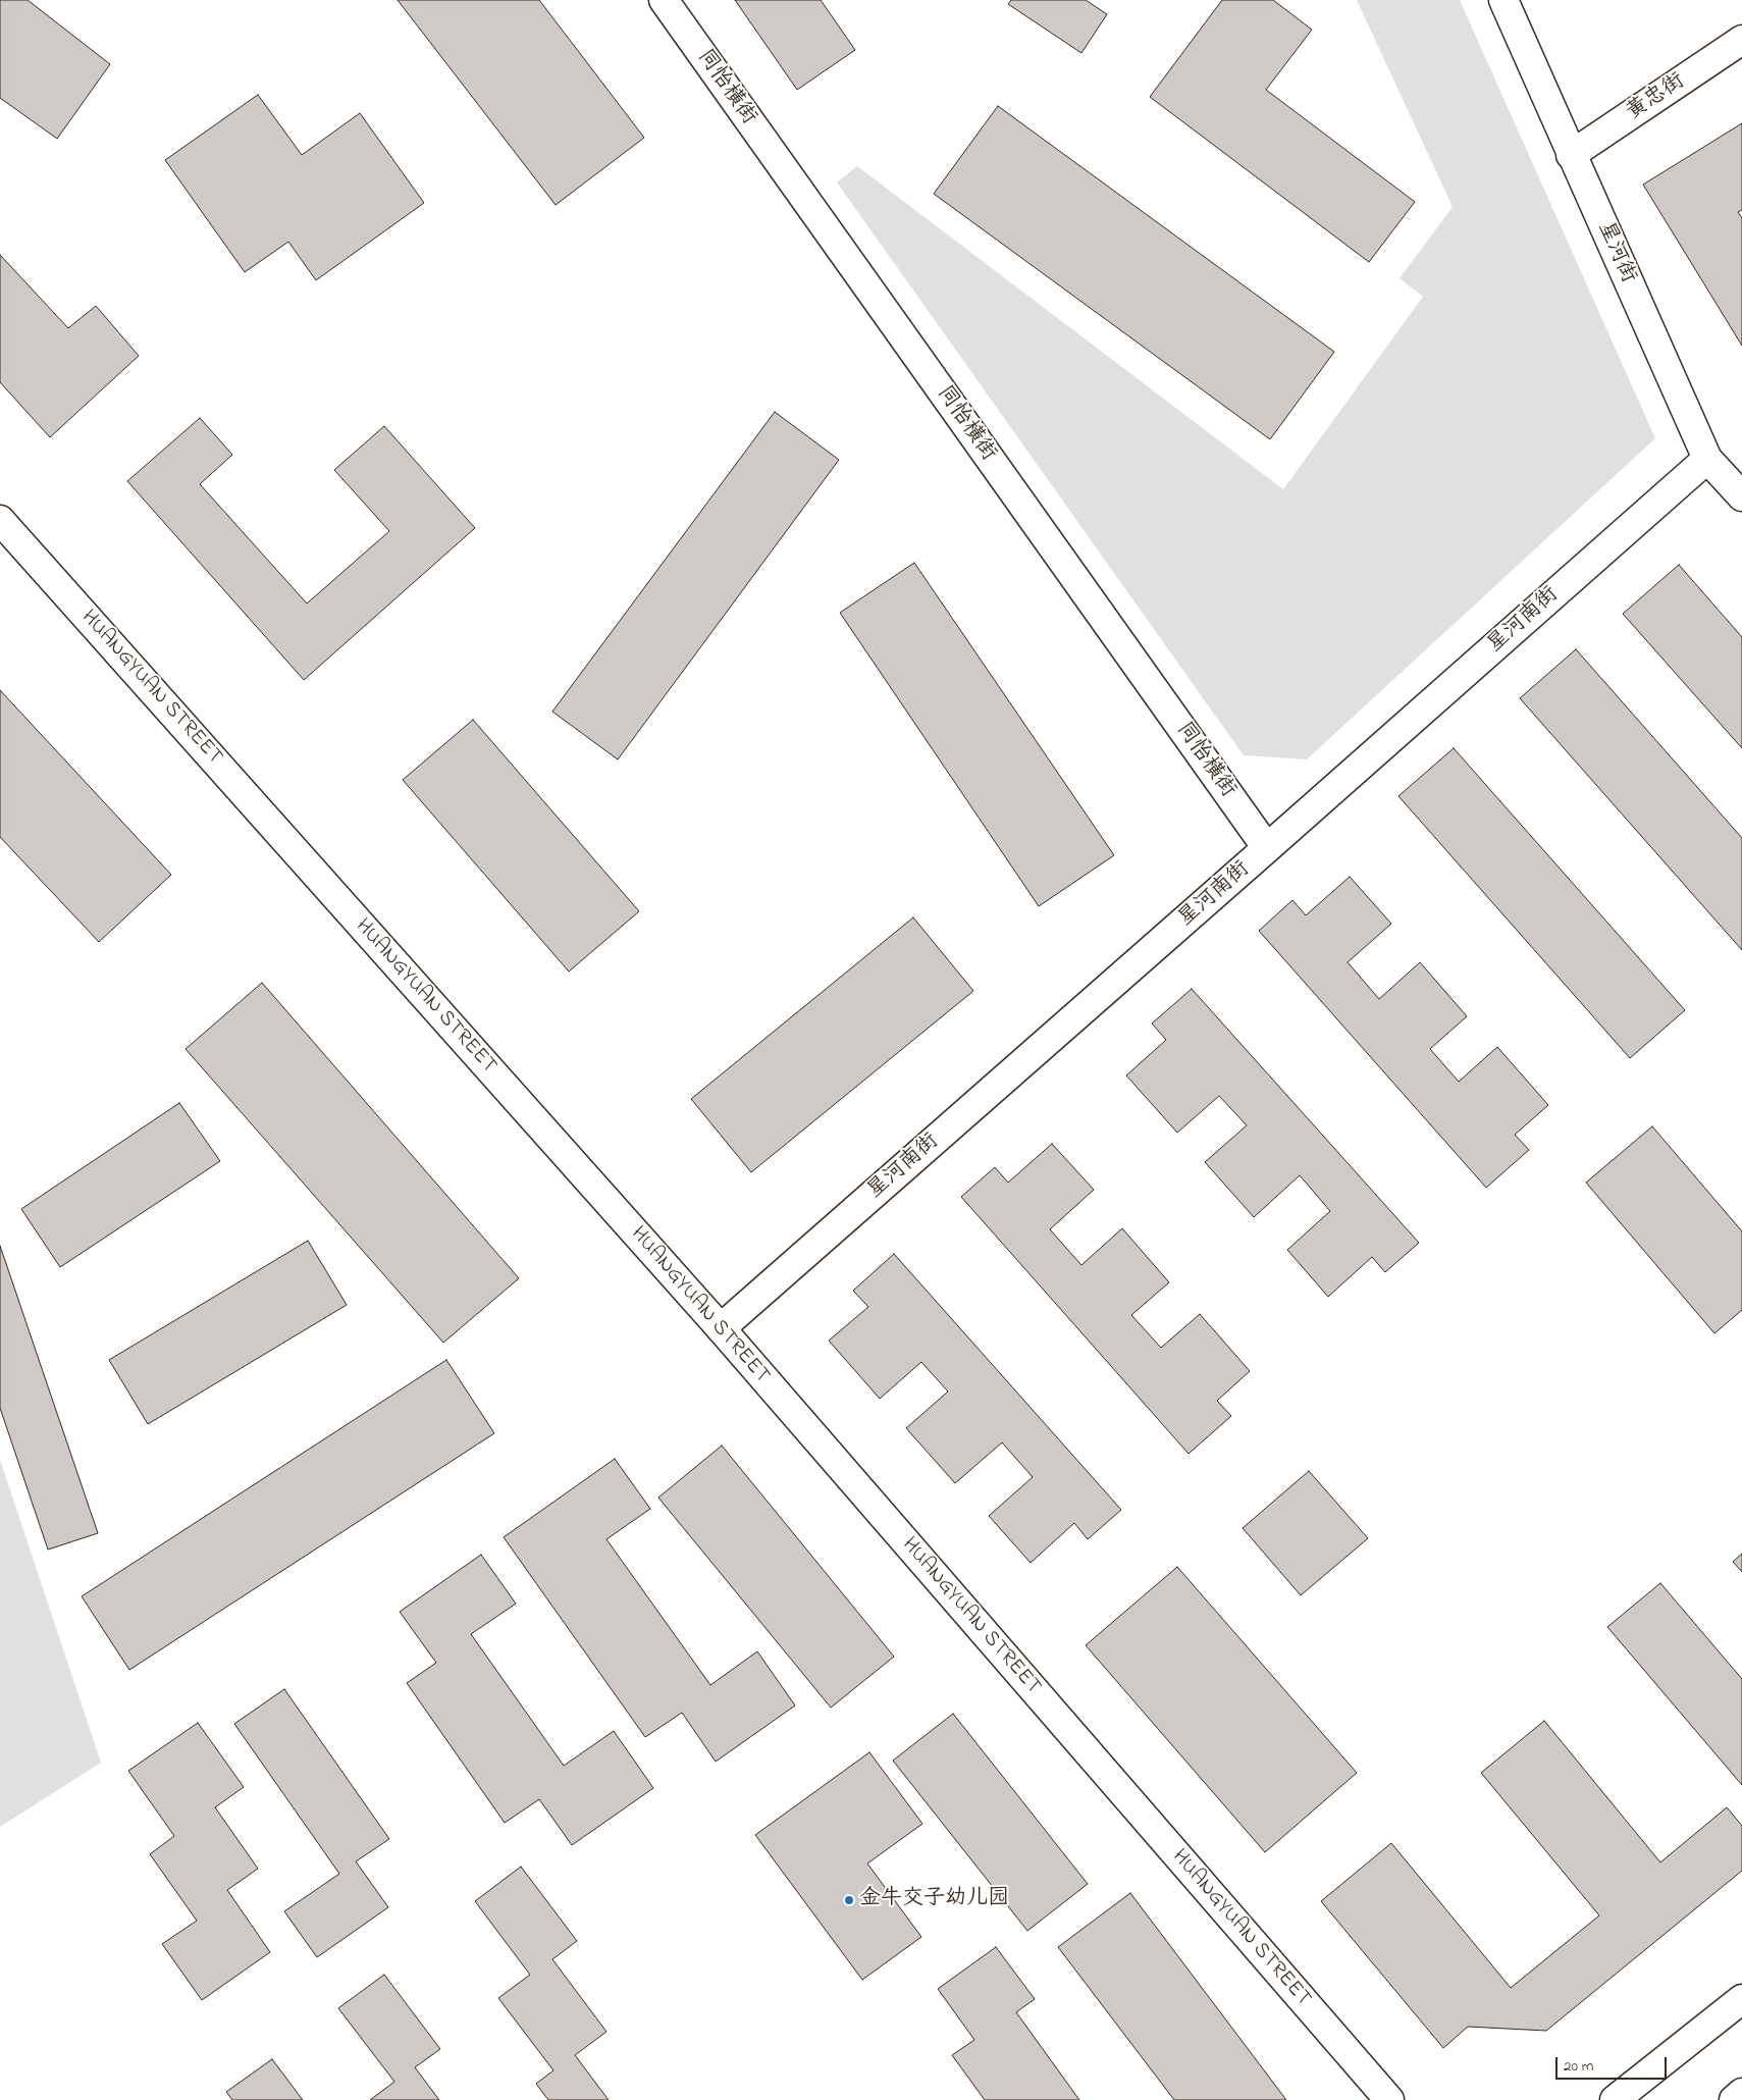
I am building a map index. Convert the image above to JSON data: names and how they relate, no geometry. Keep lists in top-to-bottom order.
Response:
{
  "streets": {
    "street": [
      "同怡横街",
      "黄忠街",
      "星河街",
      "星河南街",
      "HUANGYUAN STREET"
    ]
  },
  "crossings": [
    ["同怡横街", "星河南街"],
    ["黄忠街", "星河街"],
    ["星河街", "星河南街"],
    ["星河南街", "HUANGYUAN STREET"]
  ],
  "places": ["金牛交子幼儿园"],
  "scale_bar": "20 m"
}
